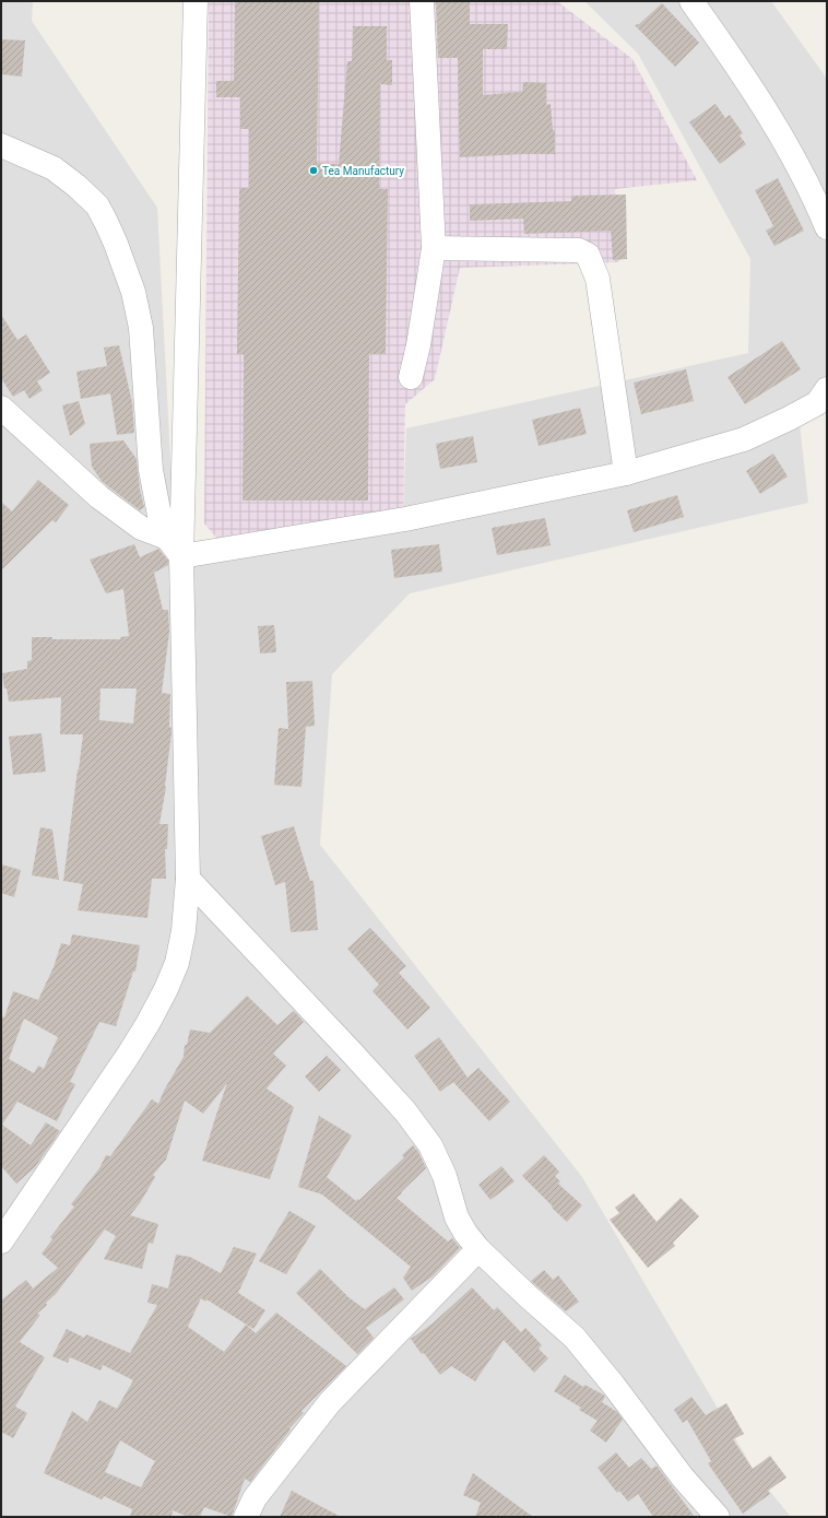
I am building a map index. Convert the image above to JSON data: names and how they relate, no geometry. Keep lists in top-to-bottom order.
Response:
{
  "places": ["Tea Manufactury"]
}
